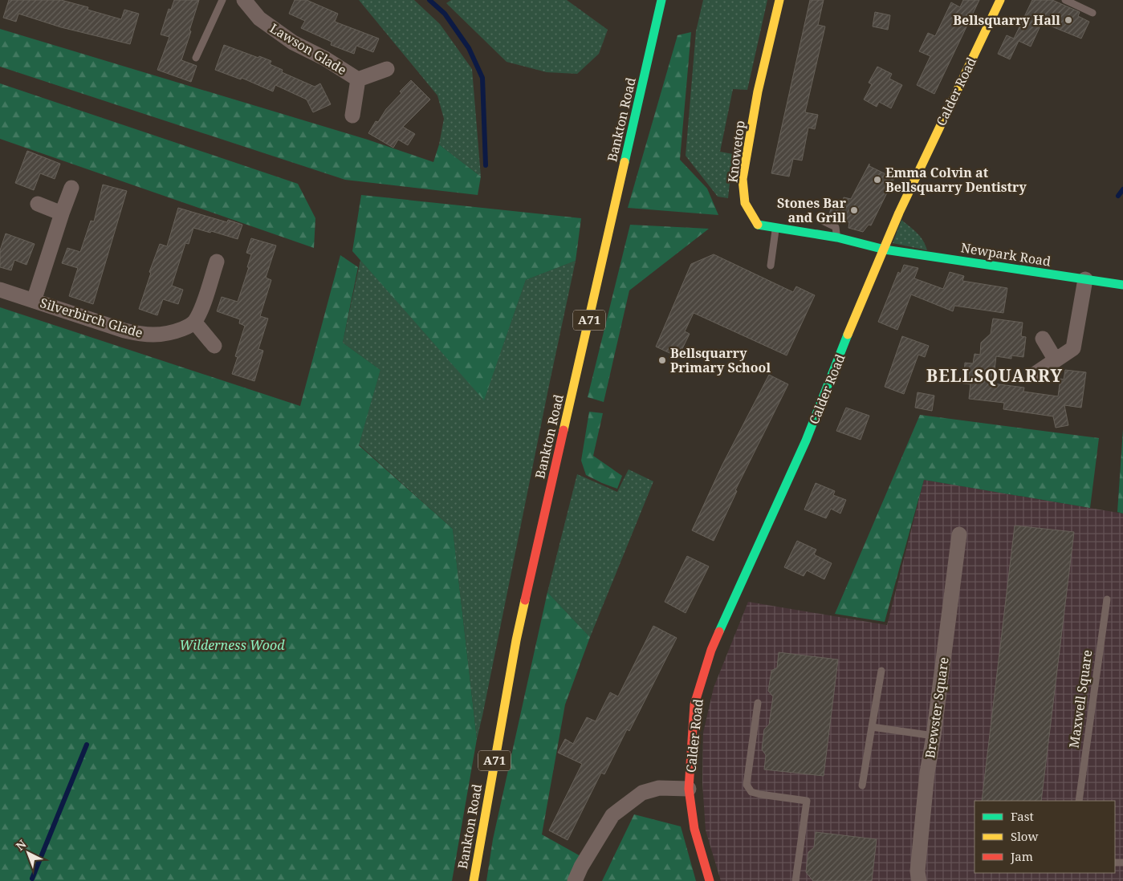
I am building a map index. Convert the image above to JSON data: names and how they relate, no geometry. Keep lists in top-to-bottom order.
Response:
{
  "streets": {
    "street": [
      "Lawson Glade",
      "Calder Road",
      "Bankton Road",
      "Knowetop",
      "Newpark Road",
      "Silverbirch Glade",
      "A71",
      "Brewster Square"
    ],
    "lane": ["Maxwell Square"]
  },
  "crossings": [
    ["Calder Road", "Knowetop"],
    ["Calder Road", "Newpark Road"],
    ["Knowetop", "Newpark Road"]
  ],
  "districts": ["BELLSQUARRY"],
  "parks": ["Wilderness Wood"],
  "places": [
    "Bellsquarry Hall",
    "Emma Colvin at Bellsquarry Dentistry",
    "Stones Bar and Grill",
    "Bellsquarry Primary School"
  ],
  "legend": ["Fast", "Slow", "Jam"],
  "north": "top left"
}
